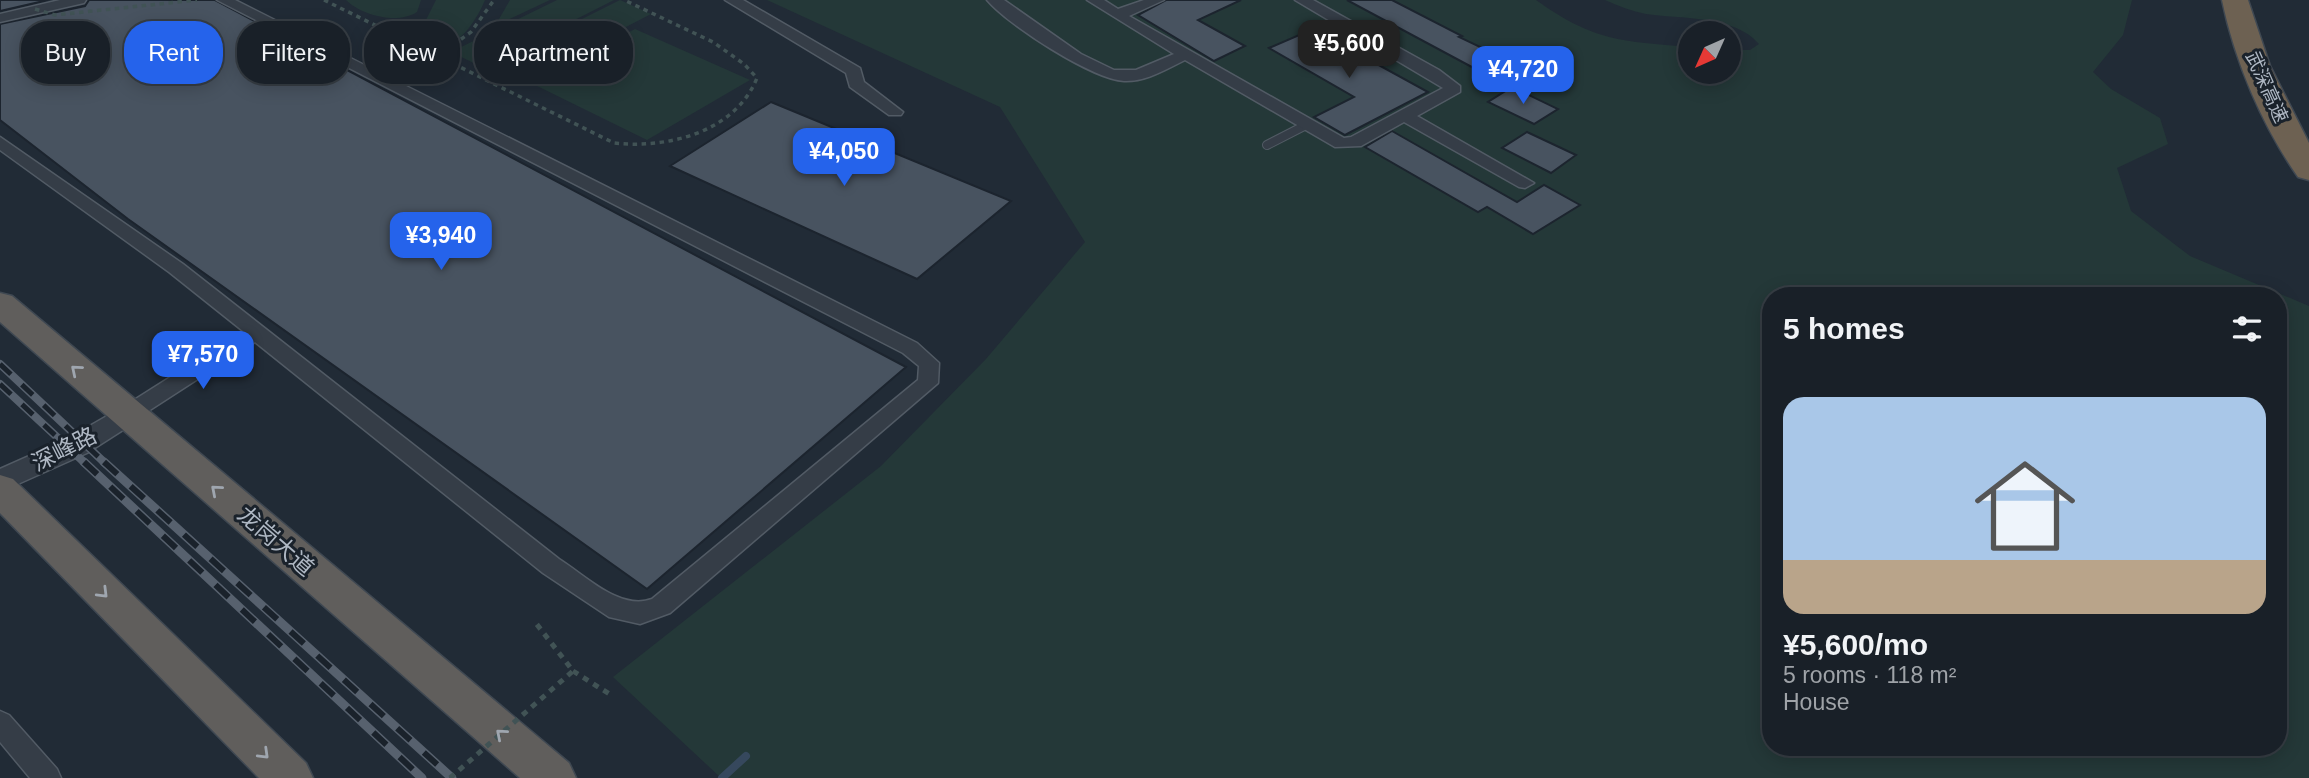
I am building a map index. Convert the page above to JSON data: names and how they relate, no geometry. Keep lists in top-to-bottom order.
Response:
{
  "streets": {
    "highway": ["武深高速", "龙岗大道"],
    "street": ["深峰路"]
  },
  "crossings": [
    ["深峰路", "龙岗大道"]
  ],
  "north": "bottom left",
  "page": {
    "price": [
      "¥5,600",
      "¥4,720",
      "¥4,050",
      "¥3,940",
      "¥7,570"
    ],
    "chip": [
      "Buy",
      "Rent",
      "Filters",
      "New",
      "Apartment"
    ],
    "heading": "5 homes",
    "list": [
      {
        "name": "¥5,600/mo",
        "note": "5 rooms · 118 m² · House"
      }
    ]
  }
}
